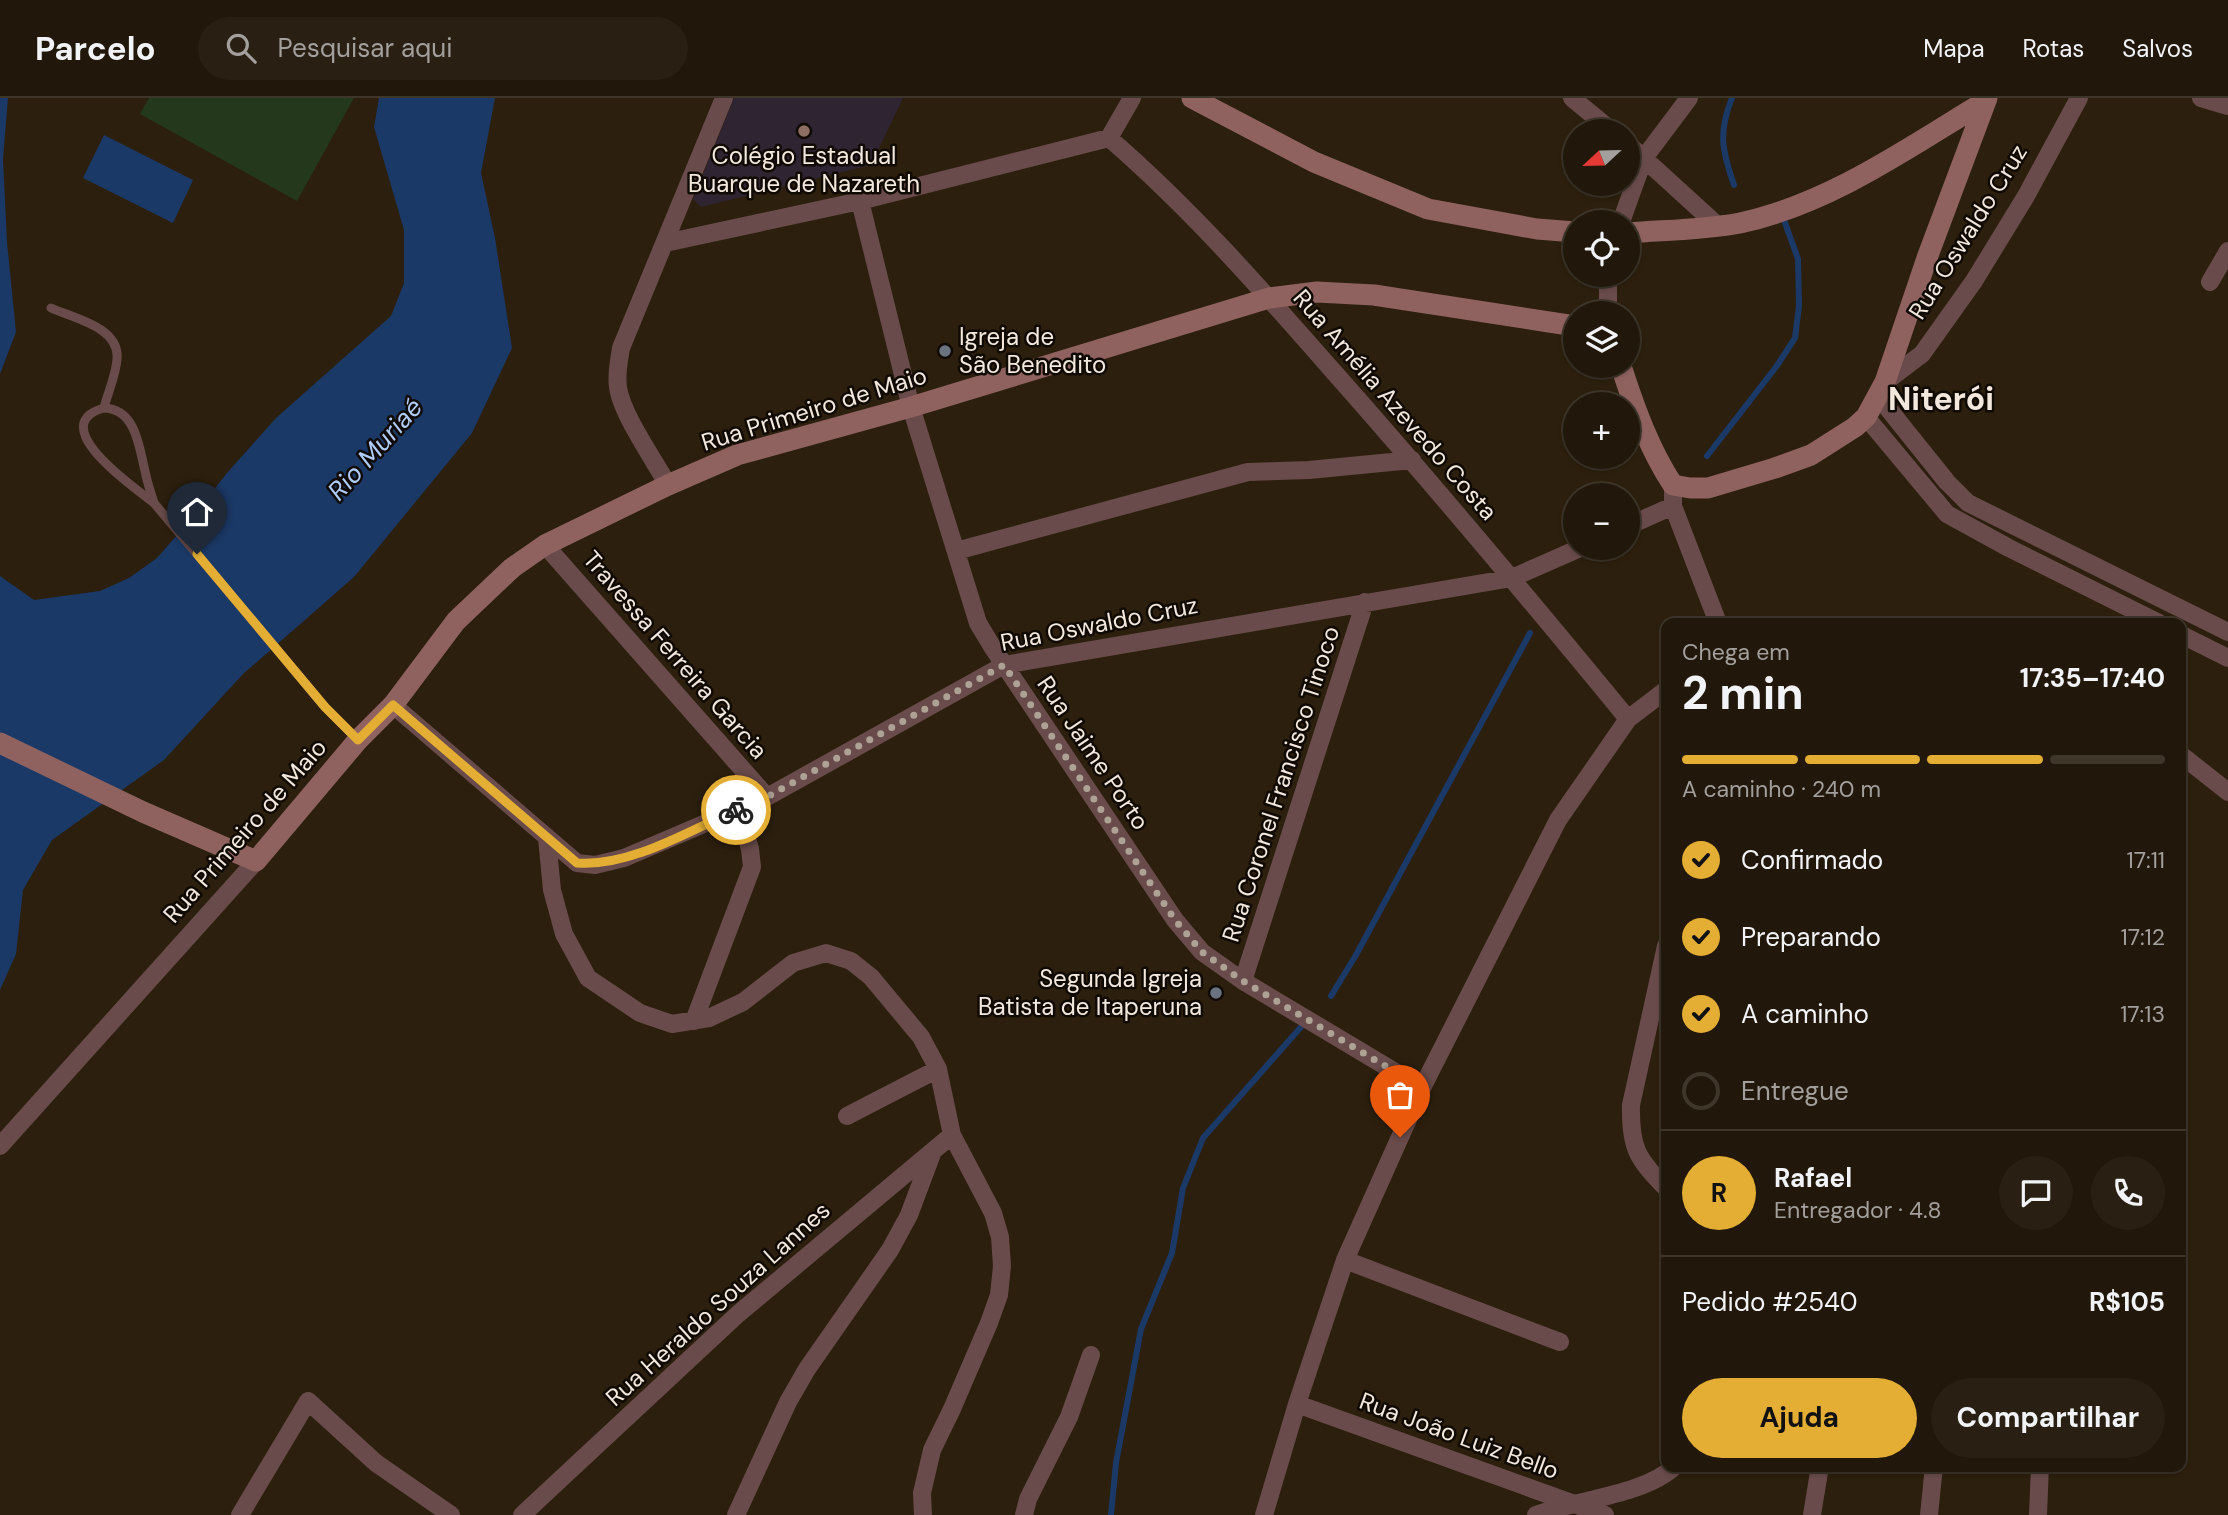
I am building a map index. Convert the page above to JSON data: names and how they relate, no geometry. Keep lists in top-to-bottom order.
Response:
{
  "streets": {
    "main road": ["Rua Oswaldo Cruz", "Rua Primeiro de Maio"],
    "street": [
      "Rua Amélia Azevedo Costa",
      "Travessa Ferreira Garcia",
      "Rua Jaime Porto",
      "Rua Coronel Francisco Tinoco",
      "Rua Heraldo Souza Lannes",
      "Rua João Luiz Bello"
    ]
  },
  "crossings": [
    ["Rua Oswaldo Cruz", "Rua Amélia Azevedo Costa"],
    ["Rua Oswaldo Cruz", "Rua Primeiro de Maio"],
    ["Rua Oswaldo Cruz", "Travessa Ferreira Garcia"],
    ["Rua Oswaldo Cruz", "Rua Jaime Porto"],
    ["Rua Oswaldo Cruz", "Rua Coronel Francisco Tinoco"],
    ["Rua Amélia Azevedo Costa", "Rua Primeiro de Maio"],
    ["Rua Primeiro de Maio", "Travessa Ferreira Garcia"],
    ["Rua Primeiro de Maio", "Rua Jaime Porto"],
    ["Rua Jaime Porto", "Rua Coronel Francisco Tinoco"]
  ],
  "districts": ["Niterói"],
  "water": ["Rio Muriaé"],
  "places": ["Colégio Estadual Buarque de Nazareth", "Igreja de São Benedito", "Segunda Igreja Batista de Itaperuna"],
  "north": "left",
  "page": {
    "header": "Parcelo",
    "search": "Pesquisar aqui",
    "nav": ["Mapa", "Rotas", "Salvos"],
    "map_buttons": ["+", "−"],
    "heading": ["2 min", "Chega em", "17:35–17:40"],
    "panel": [
      "Rafael",
      "Entregador · 4.8",
      "Pedido #2540",
      "R$105"
    ],
    "bar": "A caminho · 240 m",
    "list": [
      ["Confirmado", "17:11"],
      ["Preparando", "17:12"],
      ["A caminho", "17:13"],
      "Entregue"
    ],
    "round": "R",
    "buttons": ["Ajuda", "Compartilhar"]
  }
}
